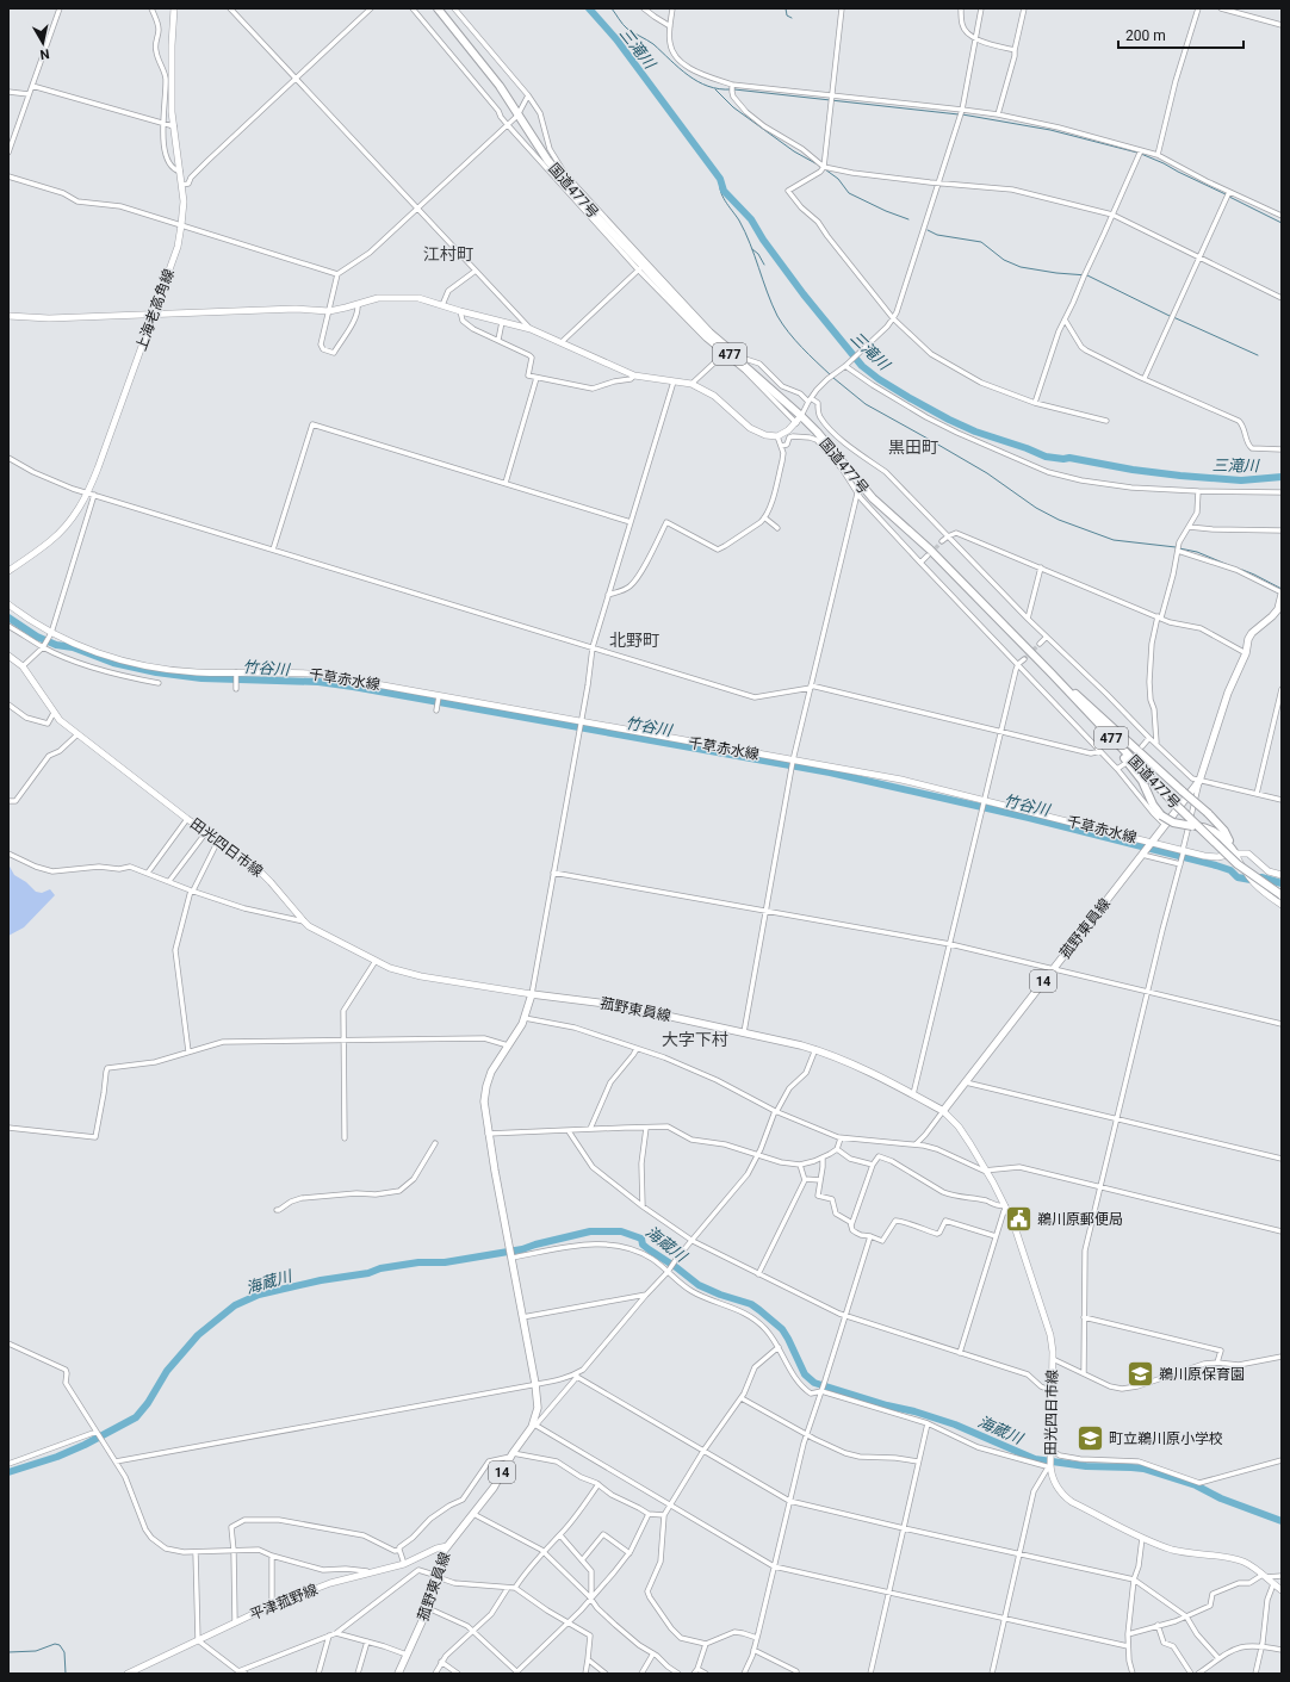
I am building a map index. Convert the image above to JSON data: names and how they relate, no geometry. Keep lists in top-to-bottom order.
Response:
{
  "streets": {
    "highway": ["国道477号", "477"],
    "main road": [
      "上海老高角線",
      "千草赤水線",
      "田光四日市線",
      "菰野東員線",
      "14",
      "平津菰野線"
    ]
  },
  "crossings": [
    ["千草赤水線", "菰野東員線"],
    ["田光四日市線", "菰野東員線"],
    ["菰野東員線", "平津菰野線"]
  ],
  "districts": [
    "江村町",
    "黒田町",
    "北野町",
    "大字下村"
  ],
  "water": ["三滝川", "竹谷川", "海蔵川"],
  "places": {
    "public building": ["鵜川原郵便局"],
    "school or university": ["鵜川原保育園", "町立鵜川原小学校"]
  },
  "scale_bar": "200 m",
  "north": "bottom"
}
